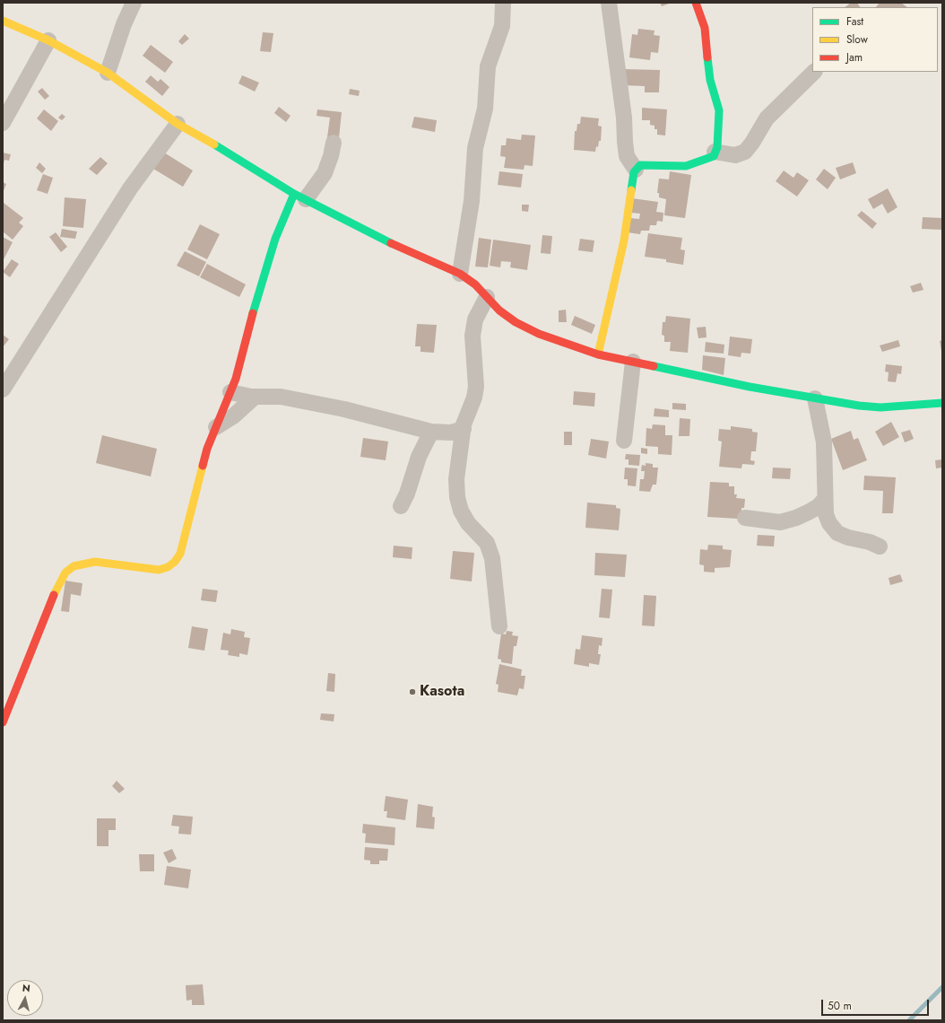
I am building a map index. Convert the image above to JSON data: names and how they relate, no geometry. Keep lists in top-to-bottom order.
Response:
{
  "places": ["Kasota"],
  "legend": ["Fast", "Slow", "Jam"],
  "scale_bar": "50 m",
  "north": "top"
}
